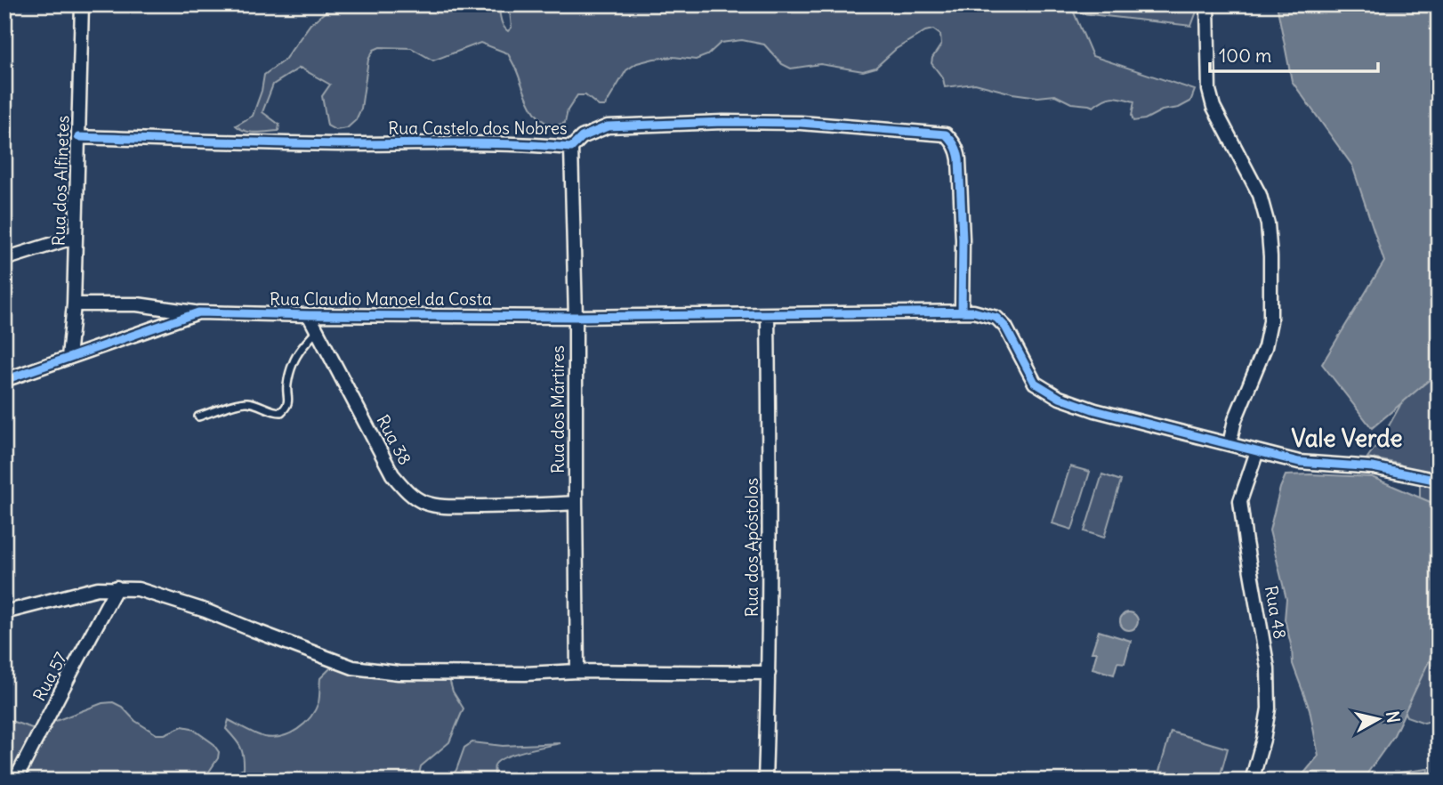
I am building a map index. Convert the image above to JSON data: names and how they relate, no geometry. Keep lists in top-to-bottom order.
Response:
{
  "streets": {
    "street": [
      "Rua Castelo dos Nobres",
      "Rua dos Alfinetes",
      "Rua Claudio Manoel da Costa",
      "Rua dos Mártires",
      "Rua 38",
      "Rua dos Apóstolos",
      "Rua 48",
      "Rua 57"
    ]
  },
  "crossings": [
    ["Rua Castelo dos Nobres", "Rua dos Alfinetes"],
    ["Rua Castelo dos Nobres", "Rua Claudio Manoel da Costa"],
    ["Rua Castelo dos Nobres", "Rua dos Mártires"],
    ["Rua dos Alfinetes", "Rua Claudio Manoel da Costa"],
    ["Rua Claudio Manoel da Costa", "Rua dos Mártires"],
    ["Rua Claudio Manoel da Costa", "Rua 38"],
    ["Rua Claudio Manoel da Costa", "Rua dos Apóstolos"],
    ["Rua dos Mártires", "Rua 38"]
  ],
  "districts": ["Vale Verde"],
  "scale_bar": "100 m",
  "north": "right"
}
